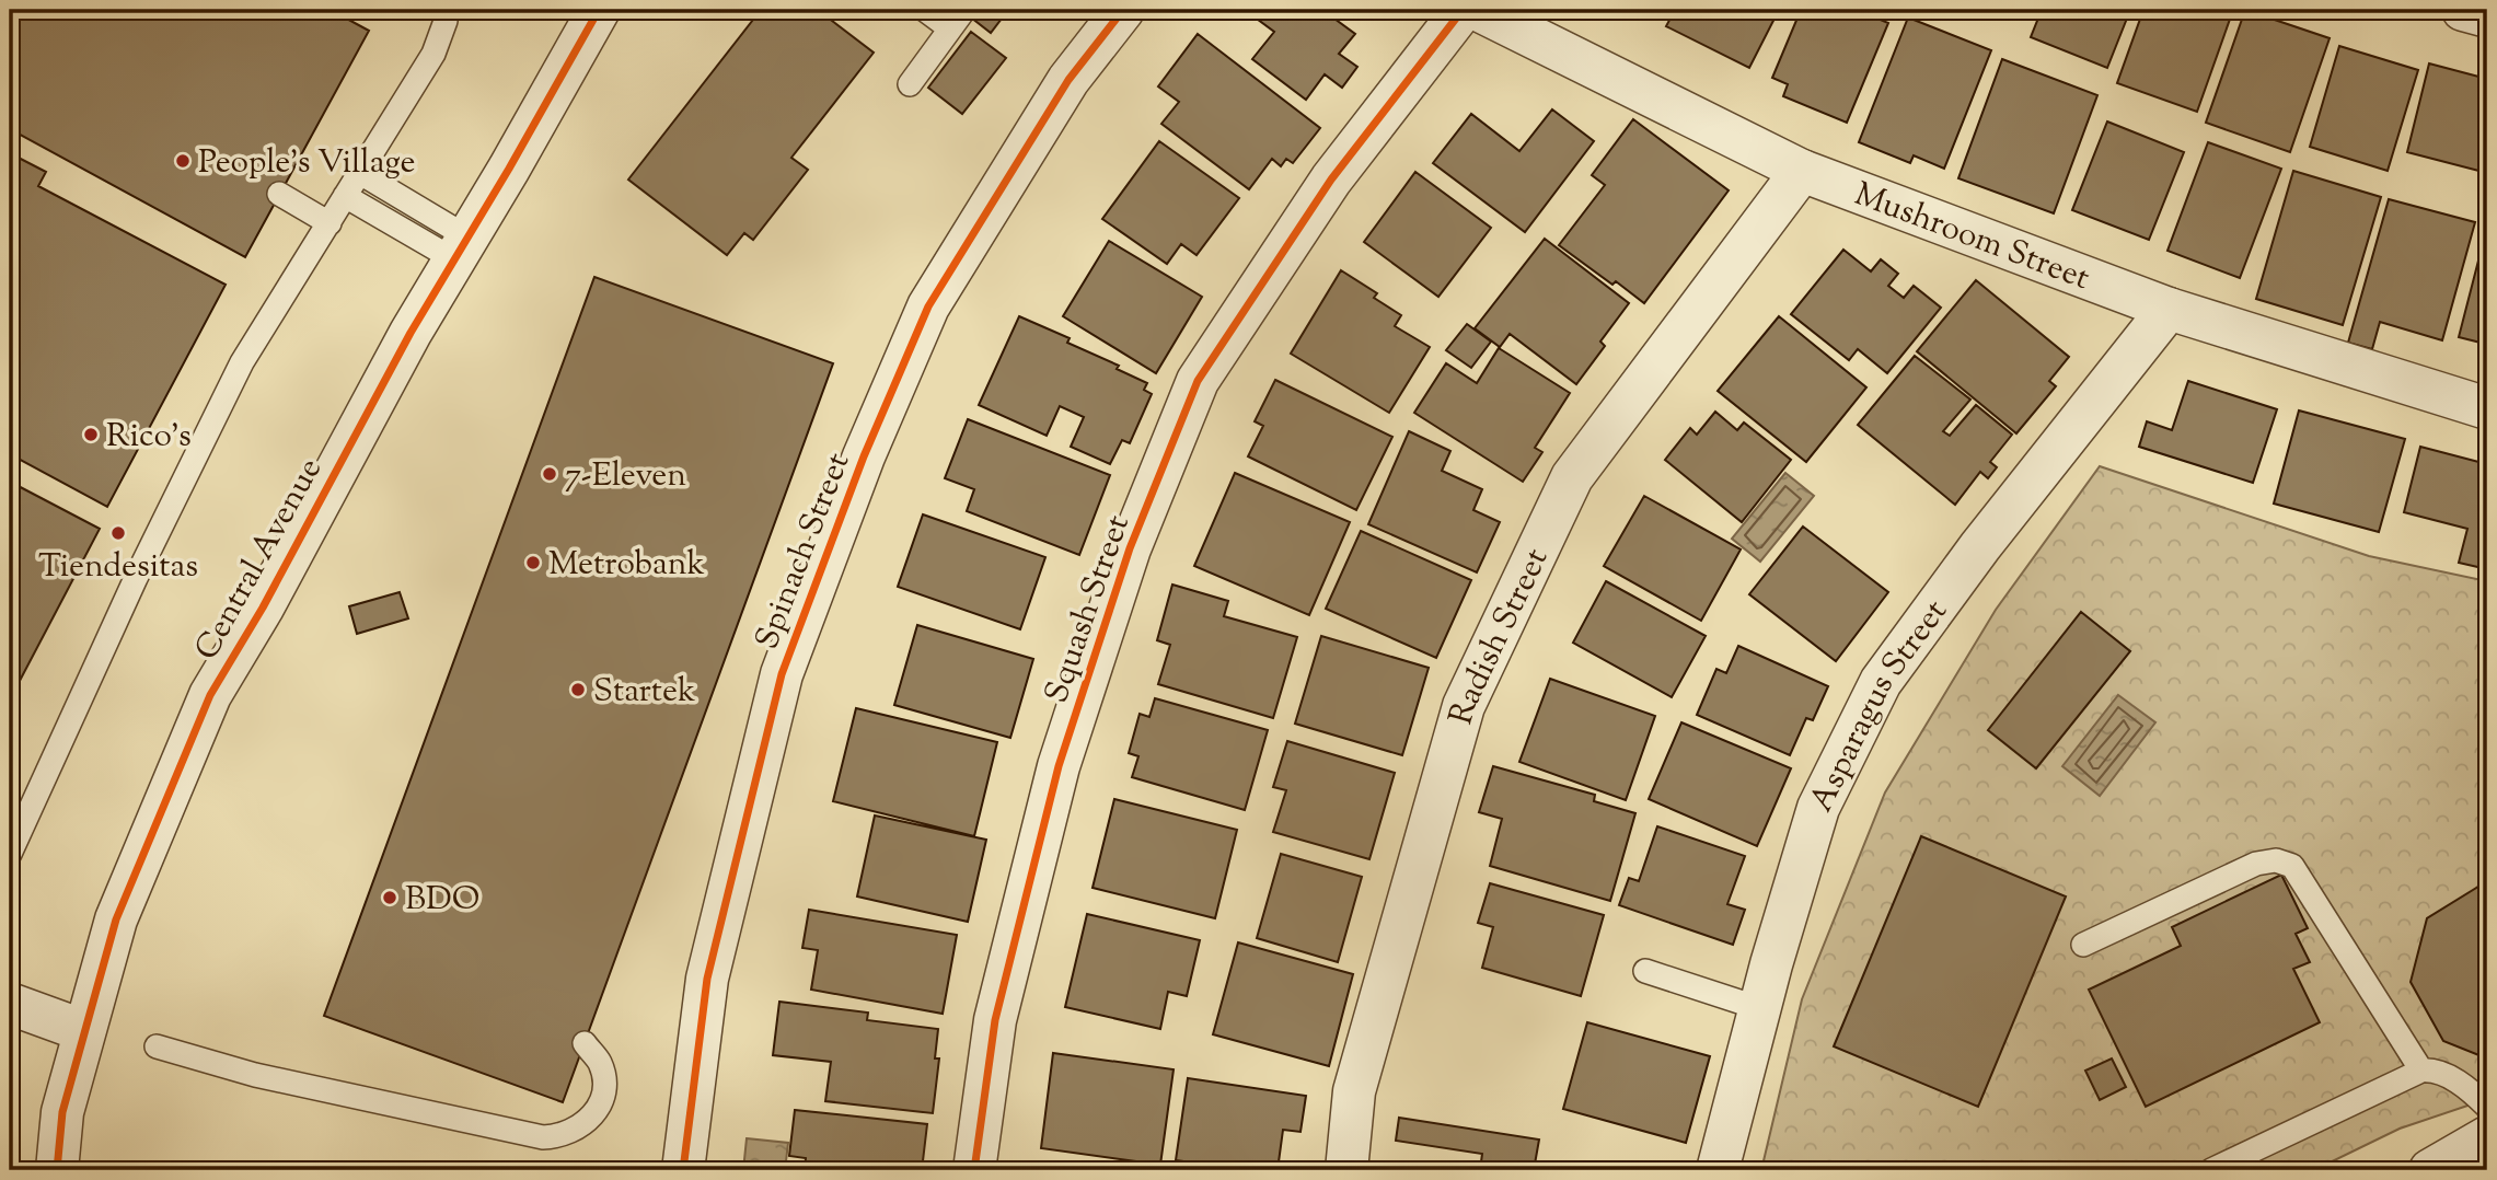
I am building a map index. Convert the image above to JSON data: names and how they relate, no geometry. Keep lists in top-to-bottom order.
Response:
{
  "streets": {
    "street": [
      "Mushroom Street",
      "Spinach Street",
      "Central Avenue",
      "Squash Street",
      "Radish Street",
      "Asparagus Street"
    ]
  },
  "crossings": [
    ["Mushroom Street", "Radish Street"],
    ["Mushroom Street", "Asparagus Street"]
  ],
  "places": [
    "People's Village",
    "Rico's",
    "7-Eleven",
    "Tiendesitas",
    "Metrobank",
    "Startek",
    "BDO"
  ]
}
